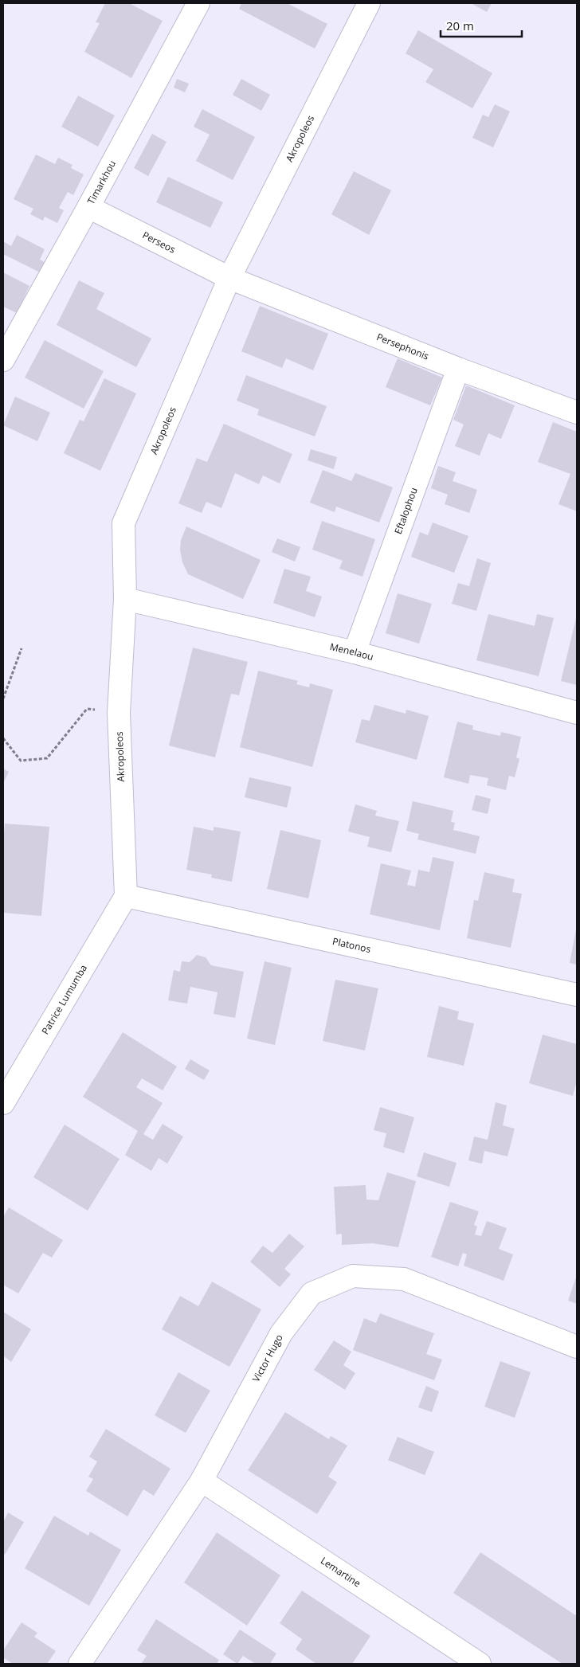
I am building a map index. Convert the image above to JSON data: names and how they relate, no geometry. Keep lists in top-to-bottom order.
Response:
{
  "streets": {
    "street": [
      "Akropoleos",
      "Timarkhou",
      "Perseos",
      "Persephonis",
      "Eftalophou",
      "Menelaou",
      "Platonos",
      "Patrice Lumumba",
      "Victor Hugo",
      "Lemartine"
    ]
  },
  "crossings": [
    ["Akropoleos", "Perseos"],
    ["Akropoleos", "Persephonis"],
    ["Akropoleos", "Menelaou"],
    ["Akropoleos", "Platonos"],
    ["Akropoleos", "Patrice Lumumba"],
    ["Timarkhou", "Perseos"],
    ["Perseos", "Persephonis"],
    ["Persephonis", "Eftalophou"],
    ["Eftalophou", "Menelaou"],
    ["Platonos", "Patrice Lumumba"],
    ["Victor Hugo", "Lemartine"]
  ],
  "scale_bar": "20 m"
}
